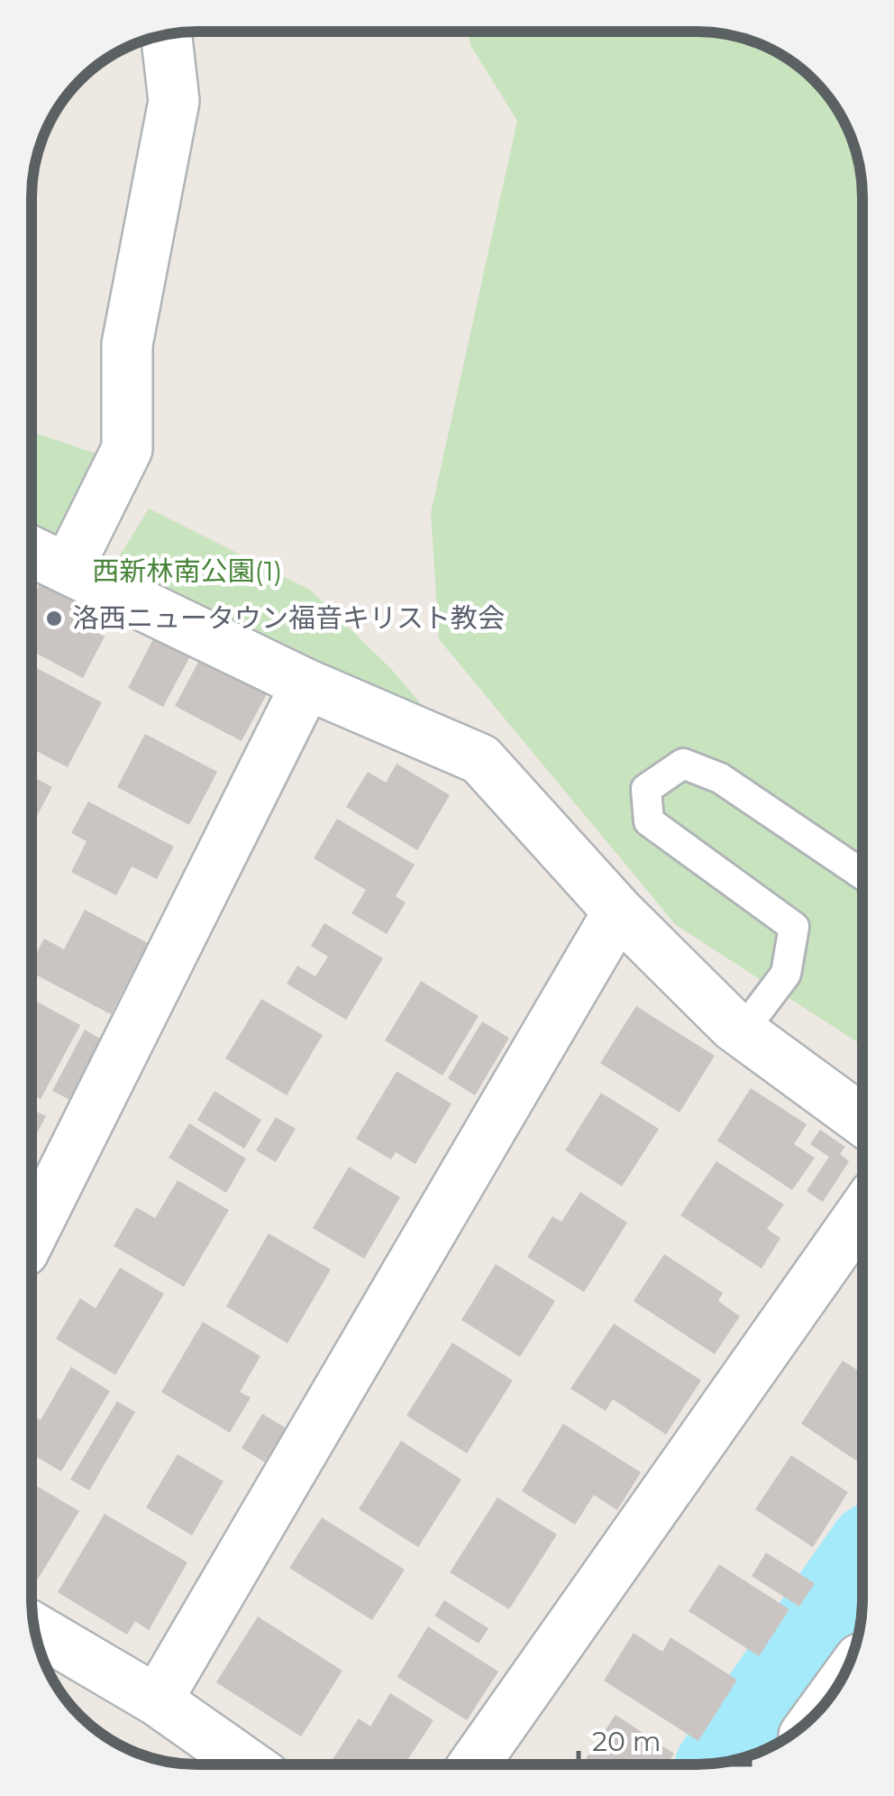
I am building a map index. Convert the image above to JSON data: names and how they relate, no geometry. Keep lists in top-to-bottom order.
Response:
{
  "parks": ["西新林南公園(1)"],
  "places": ["洛西ニュータウン福音キリスト教会"],
  "scale_bar": "20 m"
}
